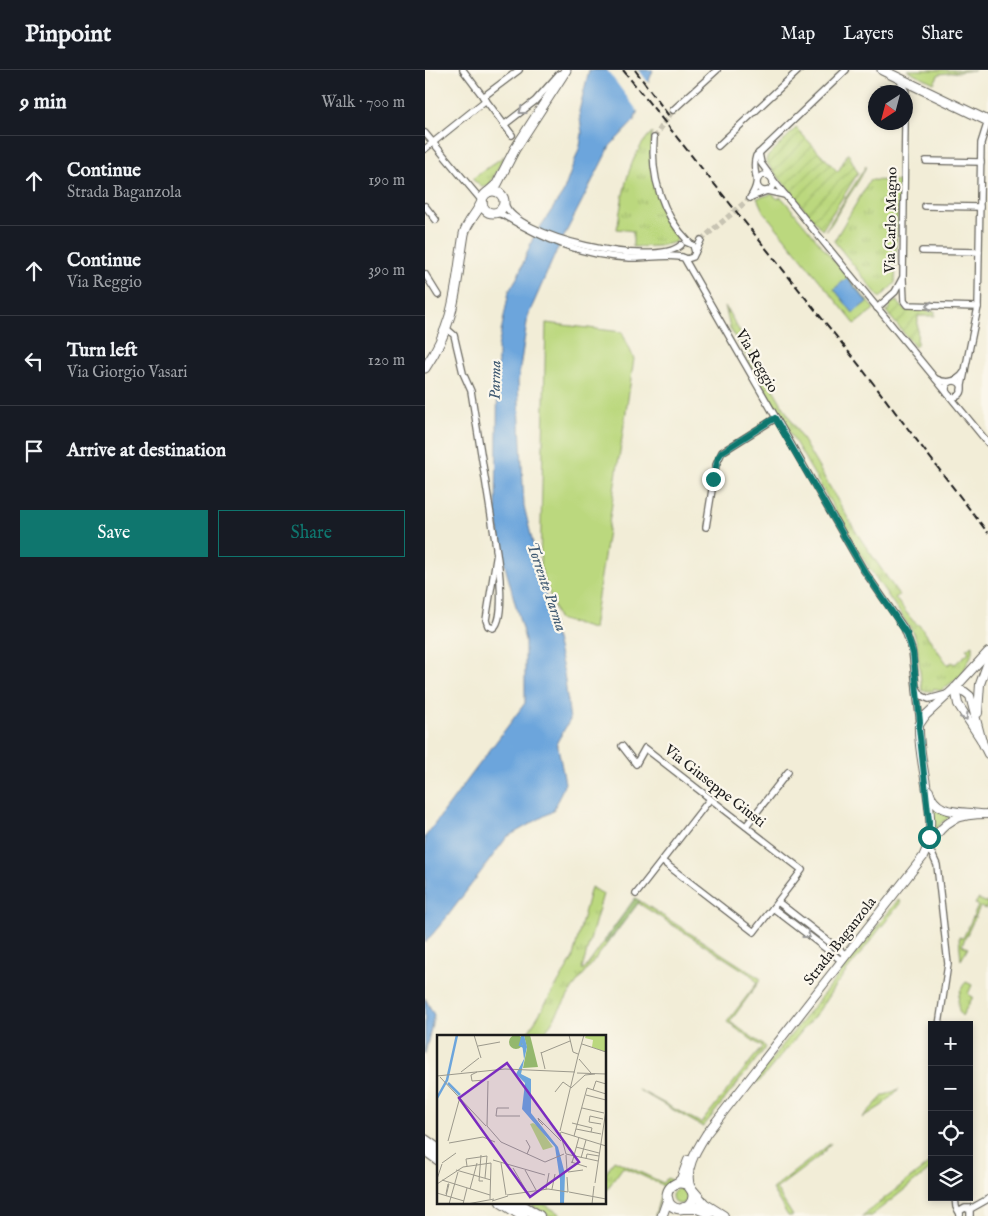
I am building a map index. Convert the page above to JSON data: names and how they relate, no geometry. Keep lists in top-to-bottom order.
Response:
{
  "streets": {
    "main road": ["Strada Baganzola"],
    "street": ["Via Carlo Magno", "Via Reggio", "Via Giuseppe Giusti"]
  },
  "water": ["Parma", "Torrente Parma"],
  "north": "bottom left",
  "page": {
    "header": "Pinpoint",
    "nav": ["Map", "Layers", "Share"],
    "heading": ["9 min", "Walk · 700 m"],
    "list": [
      ["Continue", "Strada Baganzola", "190 m"],
      ["Continue", "Via Reggio", "390 m"],
      ["Turn left", "Via Giorgio Vasari", "120 m"],
      "Arrive at destination"
    ],
    "buttons": ["Save", "Share"],
    "map_buttons": ["+", "−"]
  }
}
